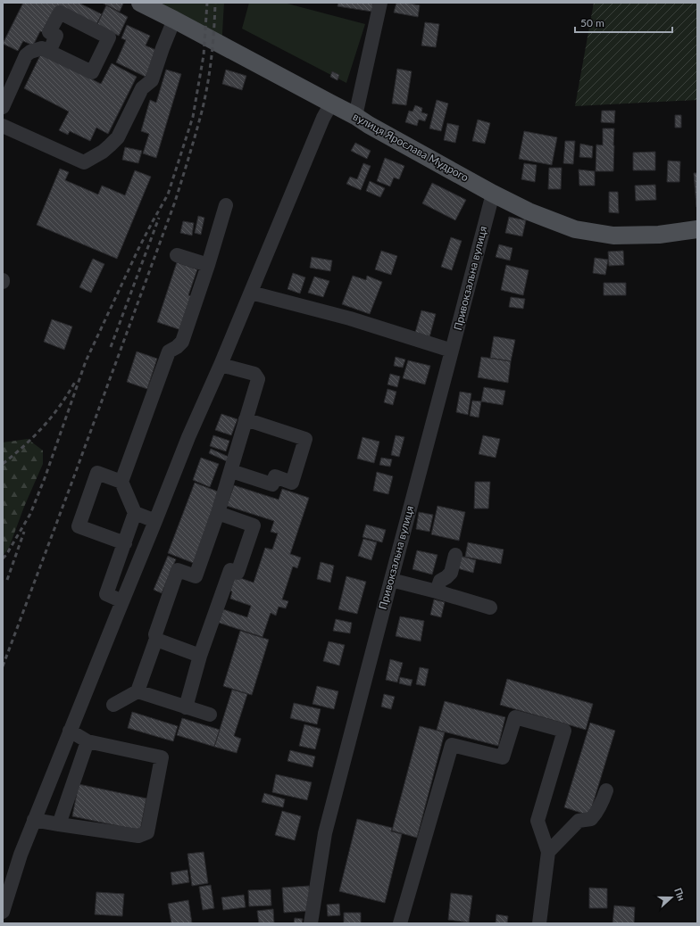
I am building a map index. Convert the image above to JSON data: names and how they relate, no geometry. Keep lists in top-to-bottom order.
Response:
{
  "streets": {
    "main road": ["вулиця Ярослава Мудрого"],
    "street": ["Привокзальна вулиця"]
  },
  "crossings": [
    ["вулиця Ярослава Мудрого", "Привокзальна вулиця"]
  ],
  "scale_bar": "50 m",
  "north": "right"
}
